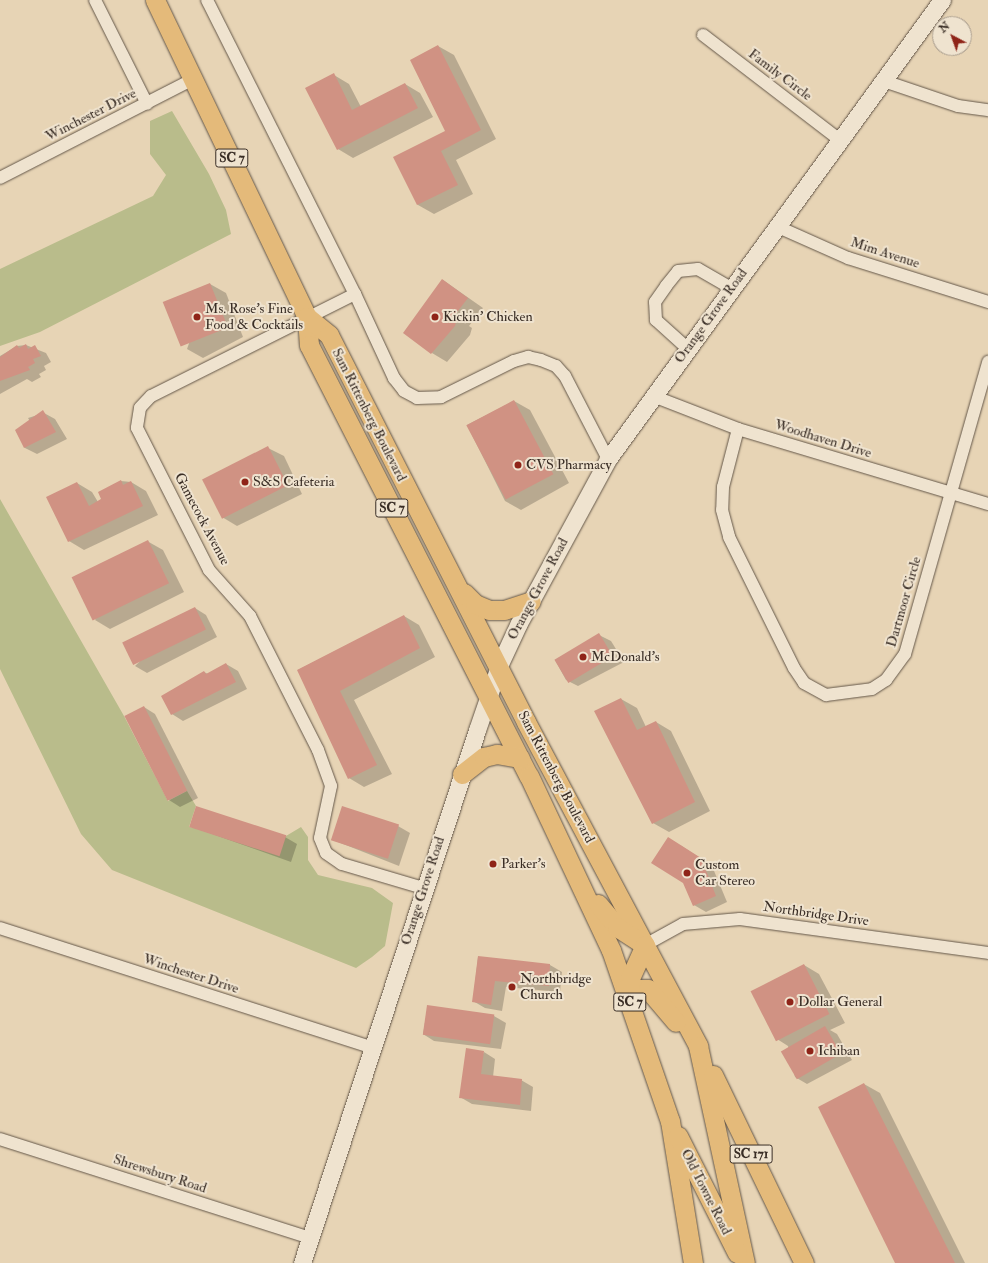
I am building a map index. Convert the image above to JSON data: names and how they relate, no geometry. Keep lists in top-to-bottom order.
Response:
{
  "streets": {
    "main road": [
      "SC 7",
      "Sam Rittenberg Boulevard",
      "SC 171",
      "Old Towne Road"
    ],
    "street": [
      "Family Circle",
      "Winchester Drive",
      "Mim Avenue",
      "Orange Grove Road",
      "Woodhaven Drive",
      "Gamecock Avenue",
      "Dartmoor Circle",
      "Northbridge Drive",
      "Shrewsbury Road"
    ]
  },
  "crossings": [
    ["Family Circle", "Orange Grove Road"],
    ["Winchester Drive", "Orange Grove Road"],
    ["Winchester Drive", "Sam Rittenberg Boulevard"],
    ["Mim Avenue", "Orange Grove Road"],
    ["Orange Grove Road", "Sam Rittenberg Boulevard"],
    ["Orange Grove Road", "Woodhaven Drive"],
    ["Orange Grove Road", "Gamecock Avenue"],
    ["Orange Grove Road", "Shrewsbury Road"],
    ["Sam Rittenberg Boulevard", "Gamecock Avenue"],
    ["Sam Rittenberg Boulevard", "Northbridge Drive"],
    ["Sam Rittenberg Boulevard", "SC 171"],
    ["Sam Rittenberg Boulevard", "Old Towne Road"],
    ["Woodhaven Drive", "Dartmoor Circle"]
  ],
  "places": [
    "Ms. Rose's Fine Food & Cocktails",
    "Kickin' Chicken",
    "CVS Pharmacy",
    "S&S Cafeteria",
    "McDonald's",
    "Parker's",
    "Custom Car Stereo",
    "Northbridge Church",
    "Dollar General",
    "Ichiban"
  ],
  "north": "top left"
}
